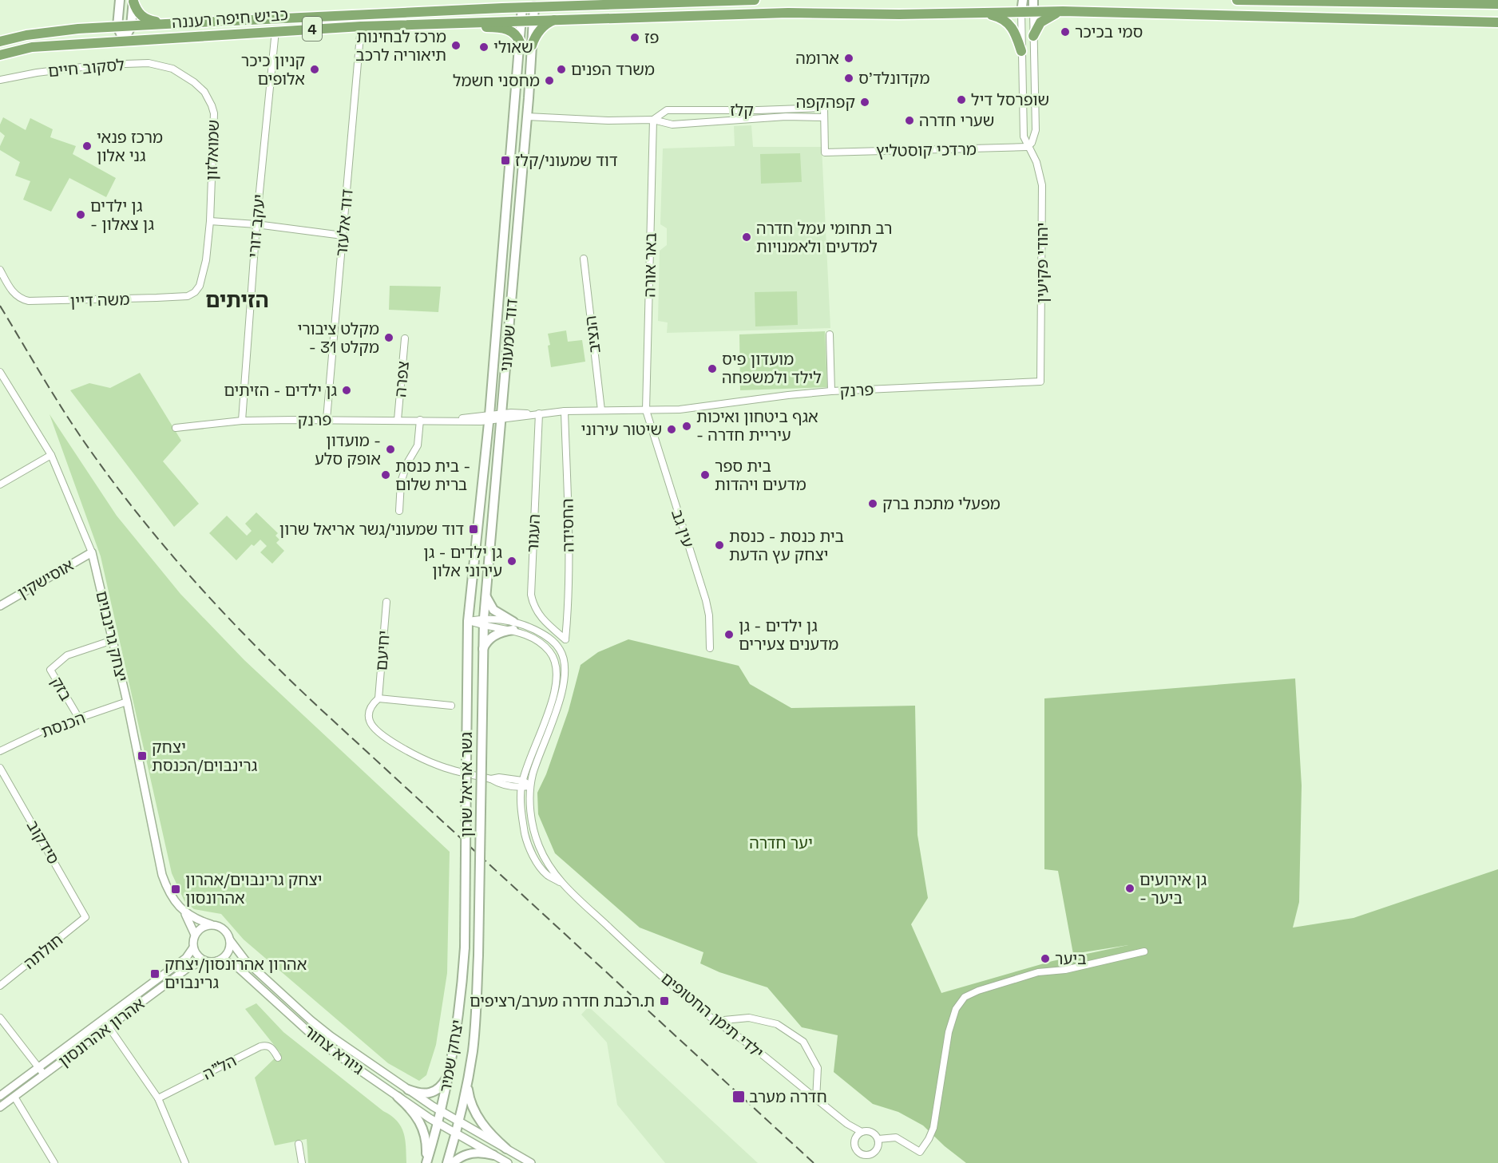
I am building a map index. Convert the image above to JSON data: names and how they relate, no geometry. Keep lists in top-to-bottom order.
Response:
{
  "streets": {
    "highway": ["כביש חיפה רעננה", "4"],
    "main road": [
      "יהודי פקיעין",
      "דוד שמעוני",
      "גשר אריאל שרון",
      "יצחק שמיר"
    ],
    "street": [
      "לסקוב חיים",
      "קלז",
      "שמואלזון",
      "מרדכי קוסטליץ",
      "דוד אלעזר",
      "יעקב דורי",
      "באר אורה",
      "משה דיין",
      "הנציב",
      "צפרה",
      "פרנק",
      "החסידה",
      "עין גב",
      "העגור",
      "אוסישקין",
      "יצחק גרינבוים",
      "יחיעם",
      "בזק",
      "הכנסת",
      "סידקוב",
      "חולתה",
      "ילדי תימן החטופים",
      "אהרון אהרונסון",
      "גיורא צחור",
      "הל\"ה"
    ]
  },
  "crossings": [
    ["כביש חיפה רעננה", "דוד אלעזר"],
    ["כביש חיפה רעננה", "יעקב דורי"],
    ["כביש חיפה רעננה", "יהודי פקיעין"],
    ["כביש חיפה רעננה", "דוד שמעוני"],
    ["לסקוב חיים", "שמואלזון"],
    ["קלז", "מרדכי קוסטליץ"],
    ["קלז", "באר אורה"],
    ["קלז", "דוד שמעוני"],
    ["שמואלזון", "משה דיין"],
    ["מרדכי קוסטליץ", "יהודי פקיעין"],
    ["דוד אלעזר", "פרנק"],
    ["יעקב דורי", "פרנק"],
    ["יהודי פקיעין", "פרנק"],
    ["באר אורה", "פרנק"],
    ["באר אורה", "עין גב"],
    ["הנציב", "פרנק"],
    ["דוד שמעוני", "פרנק"],
    ["דוד שמעוני", "גשר אריאל שרון"],
    ["דוד שמעוני", "ילדי תימן החטופים"],
    ["צפרה", "פרנק"],
    ["פרנק", "החסידה"],
    ["פרנק", "עין גב"],
    ["פרנק", "העגור"],
    ["החסידה", "העגור"],
    ["אוסישקין", "יצחק גרינבוים"],
    ["יצחק גרינבוים", "בזק"],
    ["יצחק גרינבוים", "הכנסת"],
    ["יצחק גרינבוים", "אהרון אהרונסון"],
    ["יצחק גרינבוים", "גיורא צחור"],
    ["יחיעם", "ילדי תימן החטופים"],
    ["בזק", "הכנסת"],
    ["גשר אריאל שרון", "ילדי תימן החטופים"],
    ["גשר אריאל שרון", "יצחק שמיר"],
    ["סידקוב", "חולתה"],
    ["אהרון אהרונסון", "גיורא צחור"],
    ["גיורא צחור", "יצחק שמיר"]
  ],
  "districts": ["הזיתים"],
  "parks": ["יער חדרה"],
  "places": {
    "other": [
      "סמי בכיכר",
      "פז",
      "מרכז לבחינות תיאוריה לרכב",
      "שאולי",
      "ארומה",
      "קניון כיכר אלופים",
      "משרד הפנים",
      "מקדונלד'ס",
      "מחסני חשמל",
      "שופרסל דיל",
      "קפהקפה",
      "שערי חדרה",
      "מרכז פנאי גני אלון",
      "גן ילדים - גן צאלון",
      "רב תחומי עמל חדרה למדעים ולאמנויות",
      "מקלט ציבורי - מקלט 31",
      "מועדון פיס לילד ולמשפחה",
      "גן ילדים - הזיתים",
      "אגף ביטחון ואיכות - עיריית חדרה",
      "שיטור עירוני",
      "מועדון - אופק סלע",
      "בית כנסת - ברית שלום",
      "בית ספר מדעים ויהדות",
      "מפעלי מתכת ברק",
      "בית כנסת - כנסת יצחק עץ הדעת",
      "גן ילדים - גן עירוני אלון",
      "גן ילדים - גן מדענים צעירים",
      "גן אירועים - ביער",
      "ביער"
    ],
    "transit": [
      "דוד שמעוני/קלז",
      "דוד שמעוני/גשר אריאל שרון",
      "יצחק גרינבוים/הכנסת",
      "יצחק גרינבוים/אהרון אהרונסון",
      "אהרון אהרונסון/יצחק גרינבוים",
      "ת.רכבת חדרה מערב/רציפים",
      "חדרה מערב"
    ]
  }
}
